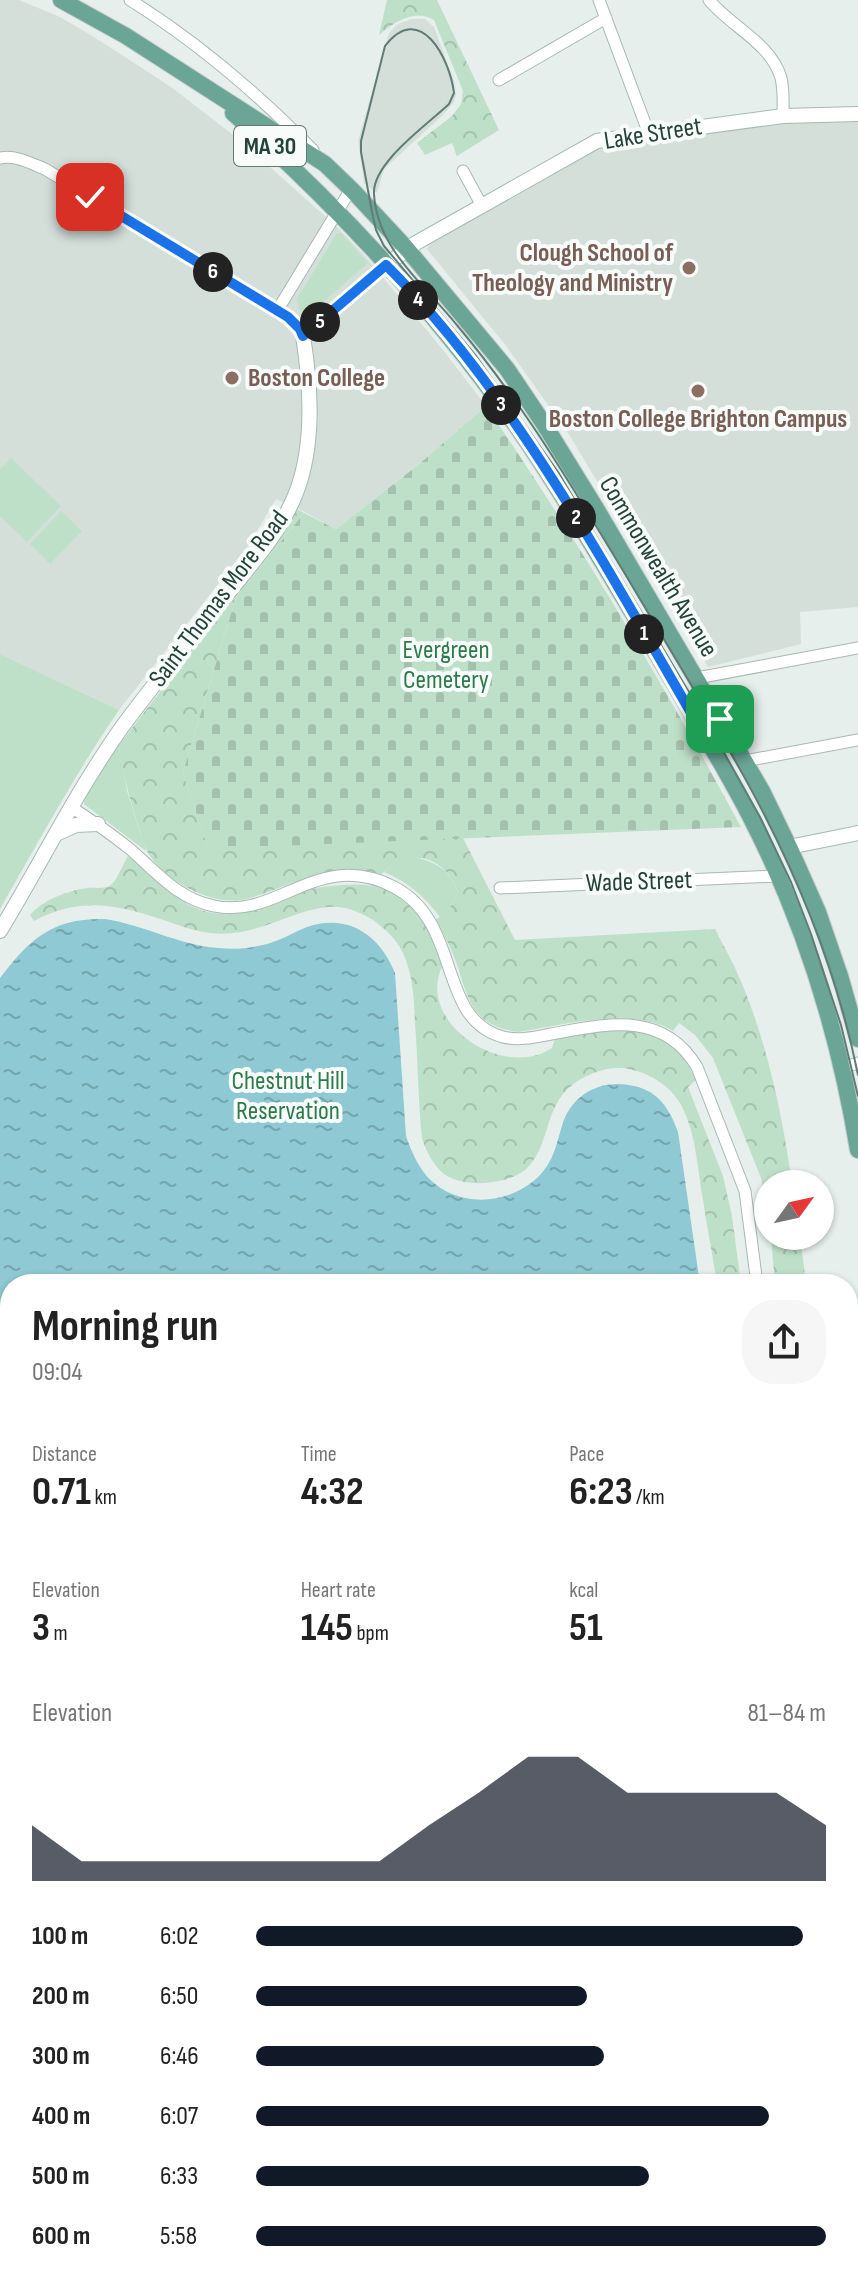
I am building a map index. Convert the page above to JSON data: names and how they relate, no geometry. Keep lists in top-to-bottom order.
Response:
{
  "streets": {
    "main road": [
      "Lake Street",
      "MA 30",
      "Commonwealth Avenue",
      "Saint Thomas More Road"
    ],
    "street": ["Wade Street"]
  },
  "crossings": [
    ["Lake Street", "Commonwealth Avenue"],
    ["Commonwealth Avenue", "Wade Street"]
  ],
  "parks": ["Evergreen Cemetery", "Chestnut Hill Reservation"],
  "places": ["Clough School of Theology and Ministry", "Boston College", "Boston College Brighton Campus"],
  "north": "top right",
  "page": {
    "pins": [
      "6",
      "4",
      "5",
      "3",
      "2",
      "1"
    ],
    "heading": ["Morning run", "09:04"],
    "stats": [
      ["Distance", "0.71 km"],
      ["Time", "4:32"],
      ["Pace", "6:23 /km"],
      ["Elevation", "3 m"],
      ["Heart rate", "145 bpm"],
      ["kcal", "51"]
    ],
    "chart": ["Elevation", "81–84 m"],
    "list": [
      {
        "name": "100 m",
        "note": "6:02"
      },
      {
        "name": "200 m",
        "note": "6:50"
      },
      {
        "name": "300 m",
        "note": "6:46"
      },
      {
        "name": "400 m",
        "note": "6:07"
      },
      {
        "name": "500 m",
        "note": "6:33"
      },
      {
        "name": "600 m",
        "note": "5:58"
      }
    ]
  }
}
